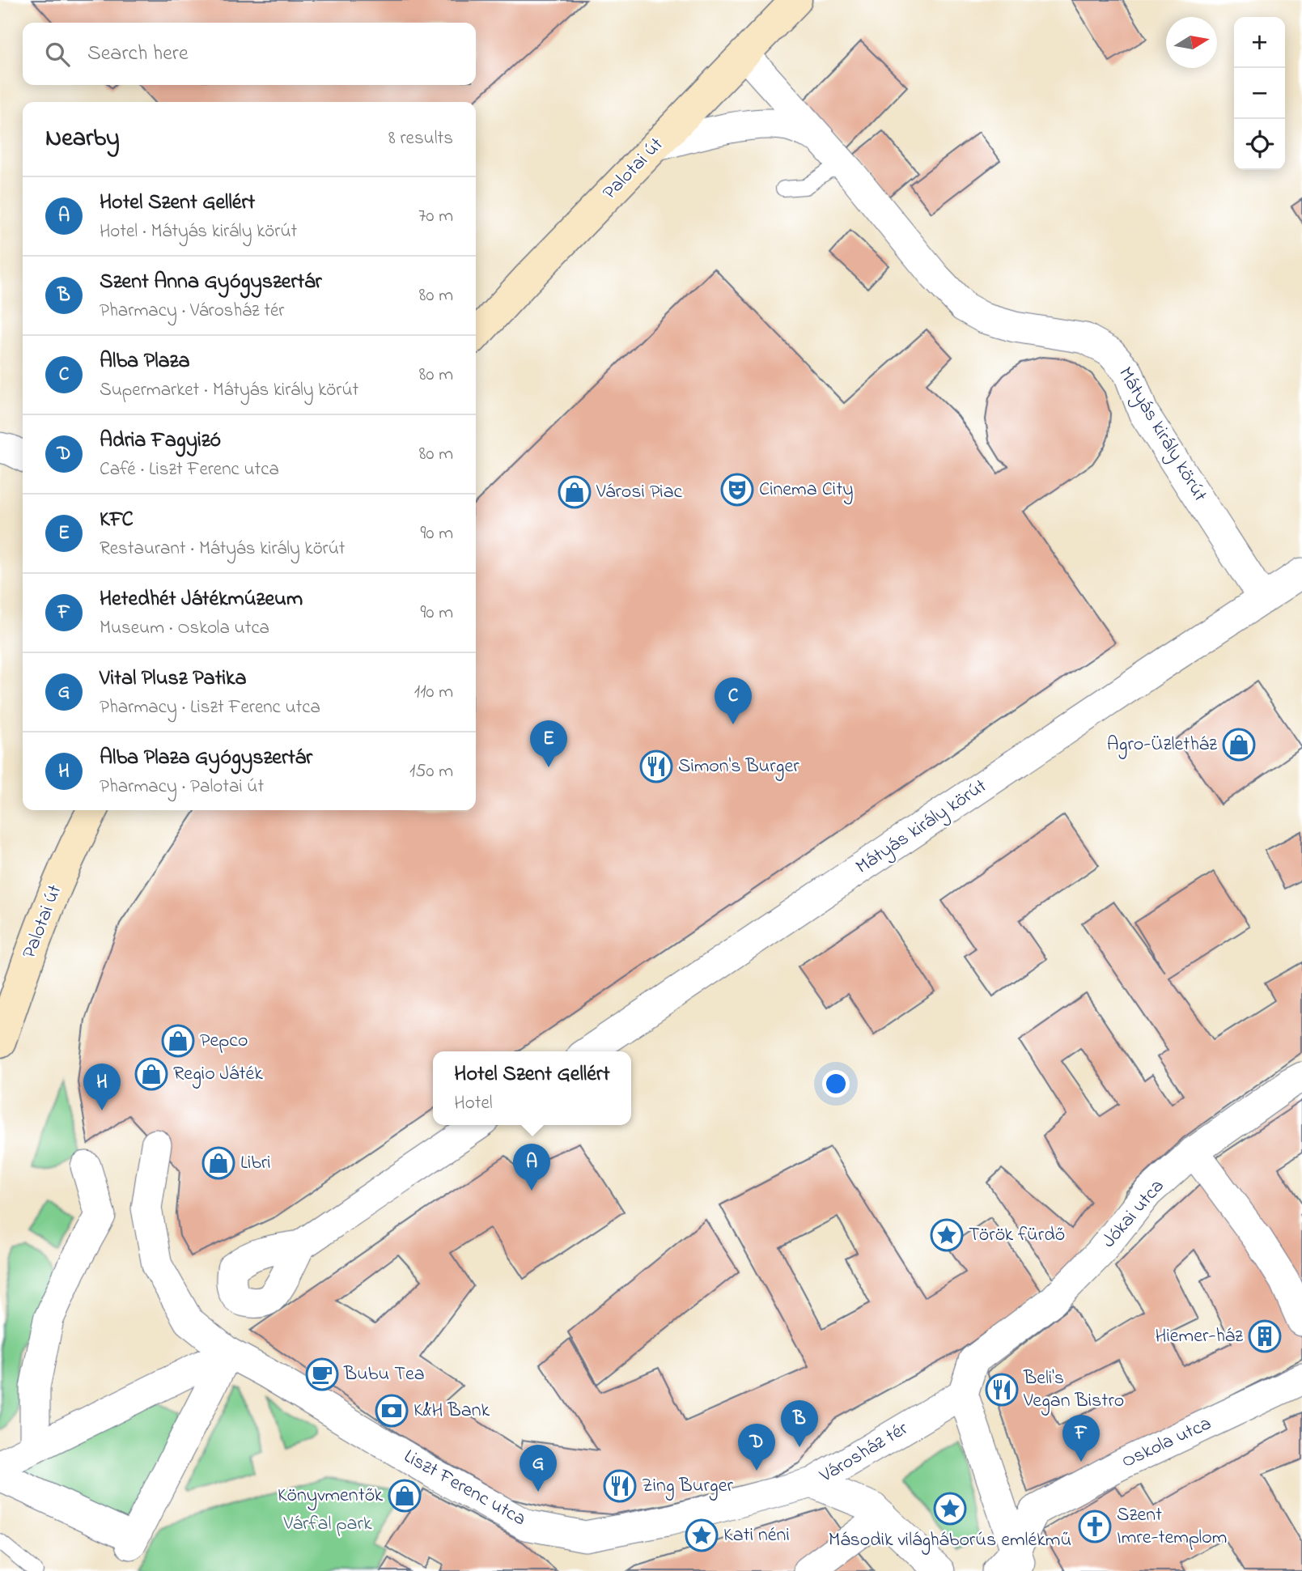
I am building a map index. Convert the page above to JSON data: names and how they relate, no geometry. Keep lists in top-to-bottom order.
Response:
{
  "streets": {
    "main road": ["Palotai út"],
    "street": [
      "Mátyás király körút",
      "Jókai utca",
      "Oskola utca",
      "Városház tér",
      "Liszt Ferenc utca"
    ]
  },
  "crossings": [
    ["Palotai út", "Mátyás király körút"],
    ["Jókai utca", "Városház tér"],
    ["Városház tér", "Liszt Ferenc utca"]
  ],
  "parks": ["Várfal park"],
  "places": {
    "theatre": ["Cinema City"],
    "shop": [
      "Városi Piac",
      "Agro-Üzletház",
      "Pepco",
      "Regio Játék",
      "Libri",
      "Könyvmentők"
    ],
    "restaurant": ["Simon's Burger", "Beli's Vegan Bistro", "Zing Burger"],
    "place": ["Török fürdő", "Második világháborús emlékmű", "Kati néni"],
    "building": ["Hiemer-ház"],
    "cafe": ["Bubu Tea"],
    "bank": ["K&H Bank"],
    "church": ["Szent Imre-templom"]
  },
  "north": "right",
  "page": {
    "map_buttons": ["+", "−"],
    "search": "Search here",
    "heading": ["Nearby", "8 results"],
    "list": [
      {
        "mark": "A",
        "name": "Hotel Szent Gellért",
        "note": "Hotel · Mátyás király körút",
        "value": "70 m"
      },
      {
        "mark": "B",
        "name": "Szent Anna Gyógyszertár",
        "note": "Pharmacy · Városház tér",
        "value": "80 m"
      },
      {
        "mark": "C",
        "name": "Alba Plaza",
        "note": "Supermarket · Mátyás király körút",
        "value": "80 m"
      },
      {
        "mark": "D",
        "name": "Adria Fagyizó",
        "note": "Café · Liszt Ferenc utca",
        "value": "80 m"
      },
      {
        "mark": "E",
        "name": "KFC",
        "note": "Restaurant · Mátyás király körút",
        "value": "90 m"
      },
      {
        "mark": "F",
        "name": "Hetedhét Játékmúzeum",
        "note": "Museum · Oskola utca",
        "value": "90 m"
      },
      {
        "mark": "G",
        "name": "Vital Plusz Patika",
        "note": "Pharmacy · Liszt Ferenc utca",
        "value": "110 m"
      },
      {
        "mark": "H",
        "name": "Alba Plaza Gyógyszertár",
        "note": "Pharmacy · Palotai út",
        "value": "150 m"
      }
    ],
    "pins": [
      "C",
      "E",
      "H",
      "A",
      "B",
      "F",
      "D",
      "G"
    ],
    "popup": ["Hotel Szent Gellért", "Hotel"]
  }
}
